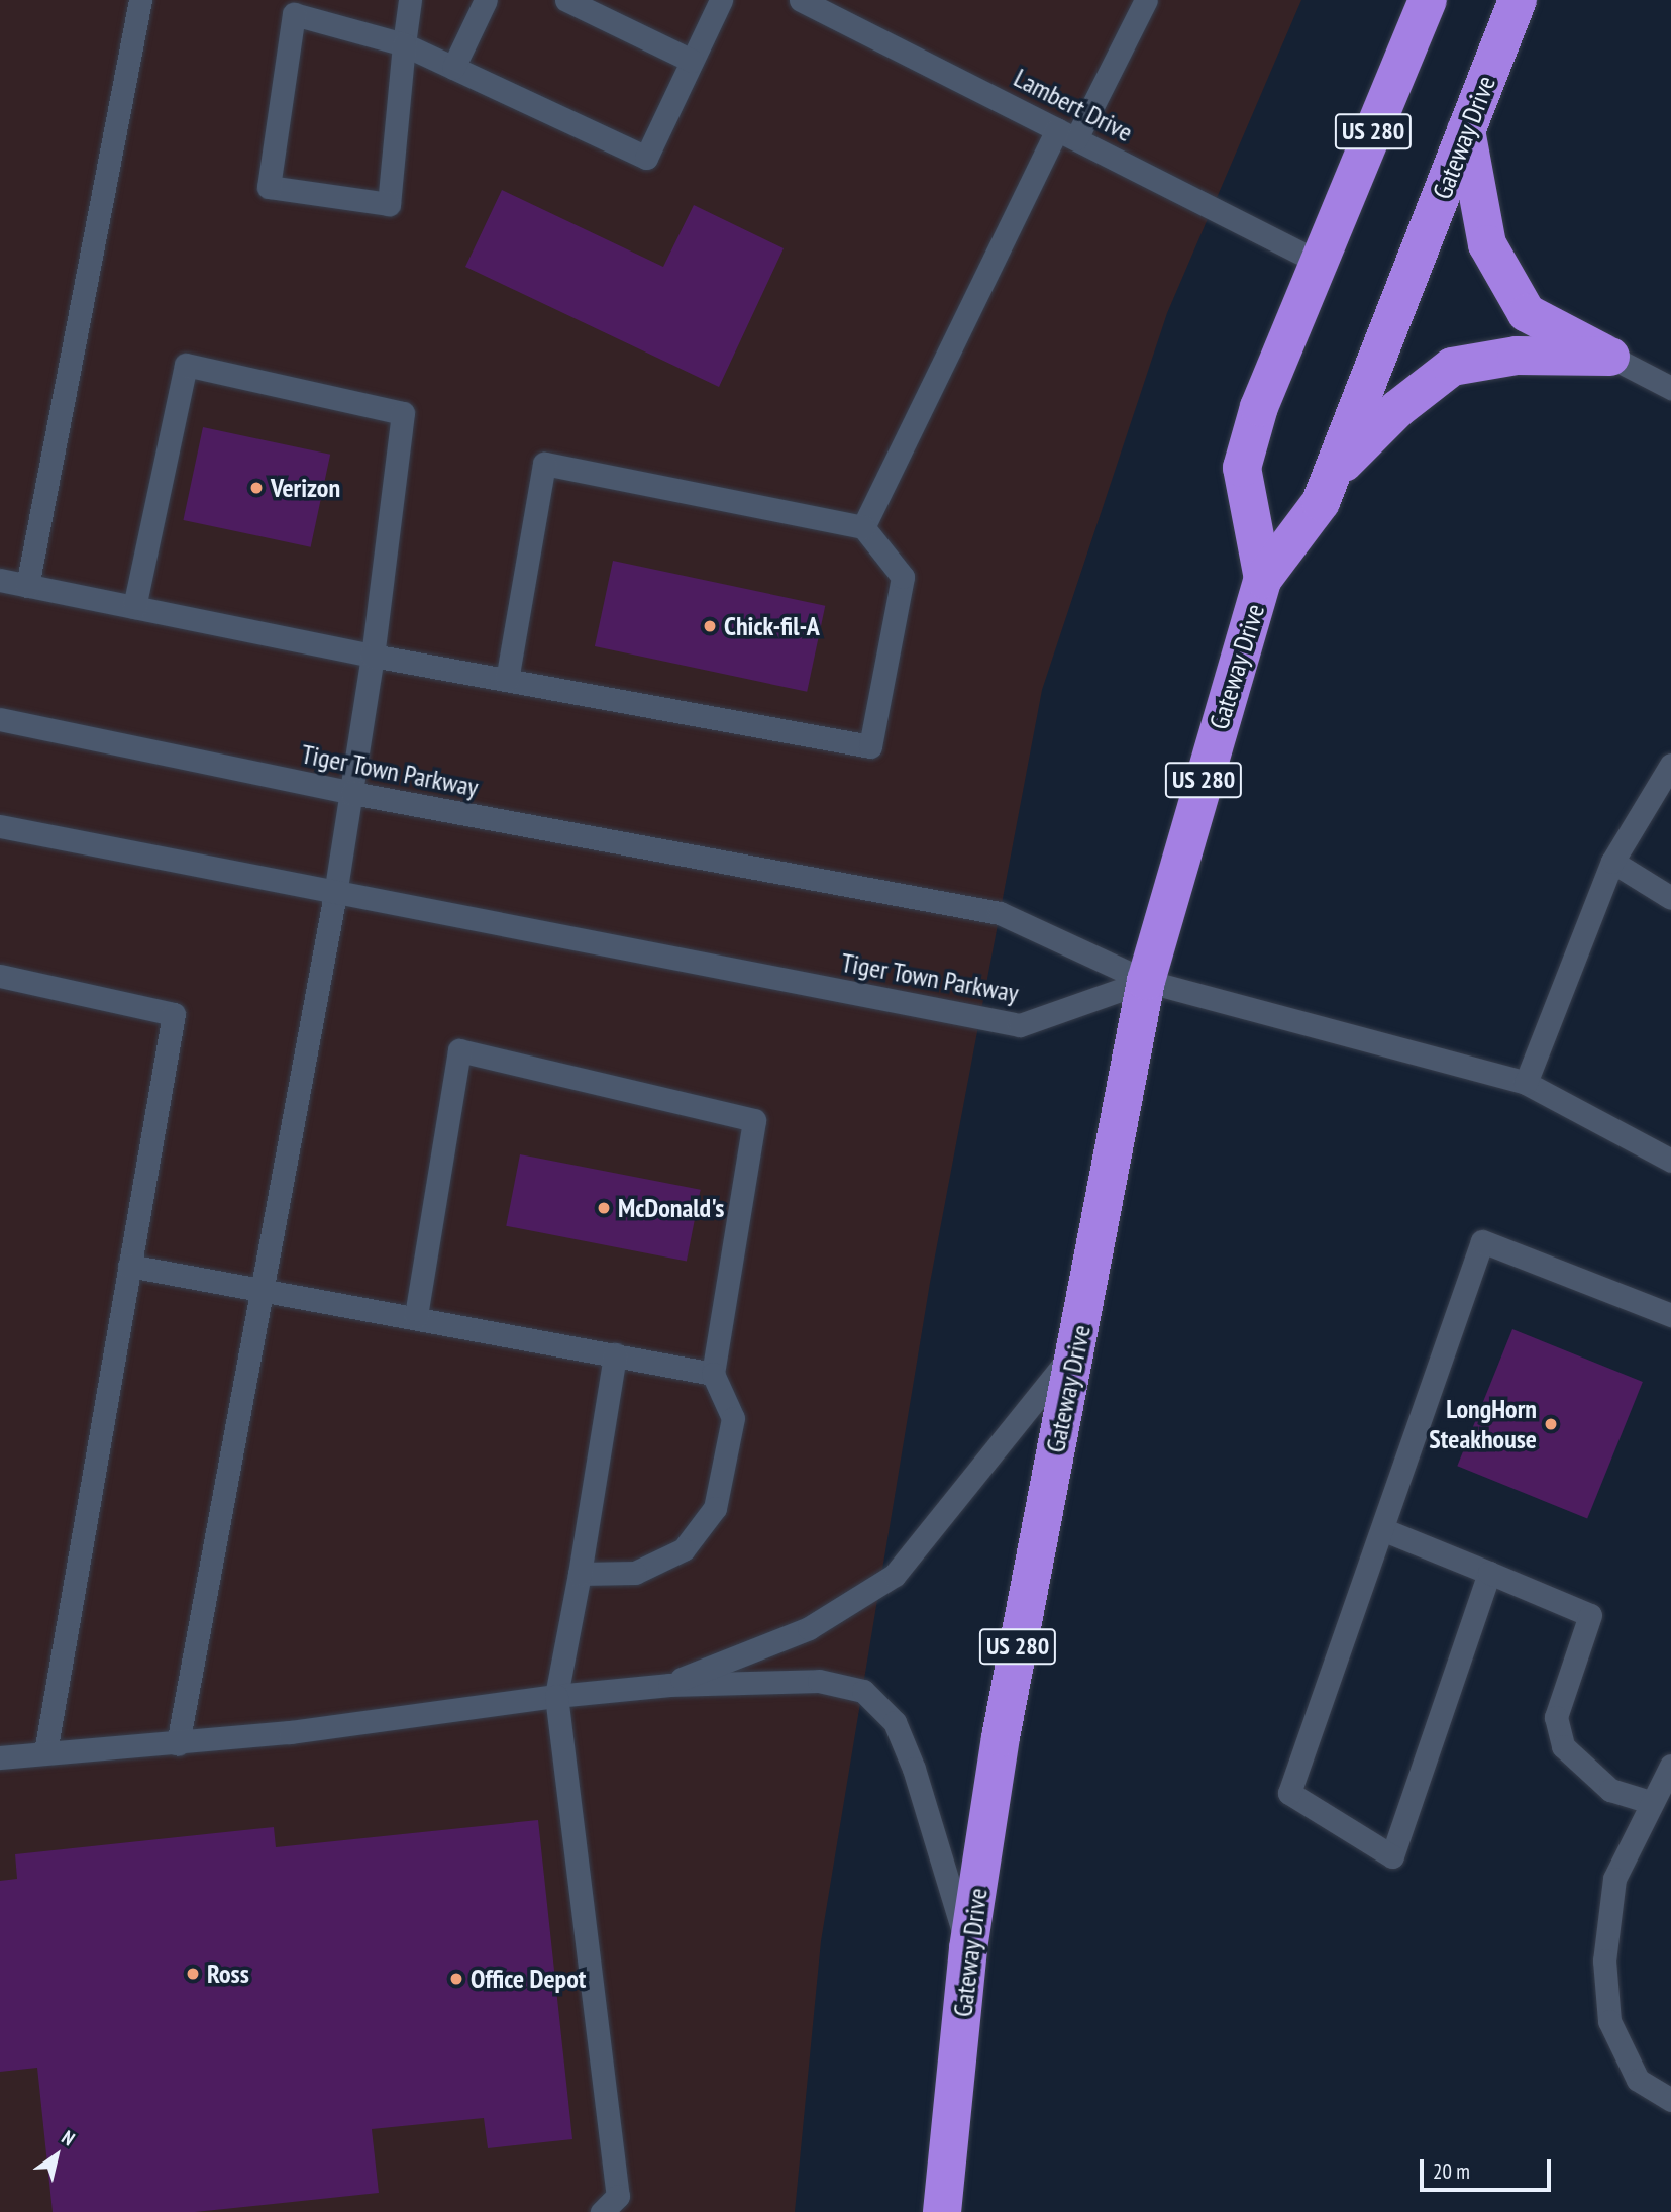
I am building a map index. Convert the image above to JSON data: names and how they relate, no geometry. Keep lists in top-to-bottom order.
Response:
{
  "streets": {
    "highway": ["US 280", "Gateway Drive"],
    "lane": ["Lambert Drive", "Tiger Town Parkway"]
  },
  "crossings": [
    ["Lambert Drive", "Gateway Drive"],
    ["Gateway Drive", "Tiger Town Parkway"]
  ],
  "places": [
    "Verizon",
    "Chick-fil-A",
    "McDonald's",
    "LongHorn Steakhouse",
    "Ross",
    "Office Depot"
  ],
  "scale_bar": "20 m",
  "north": "top right"
}
